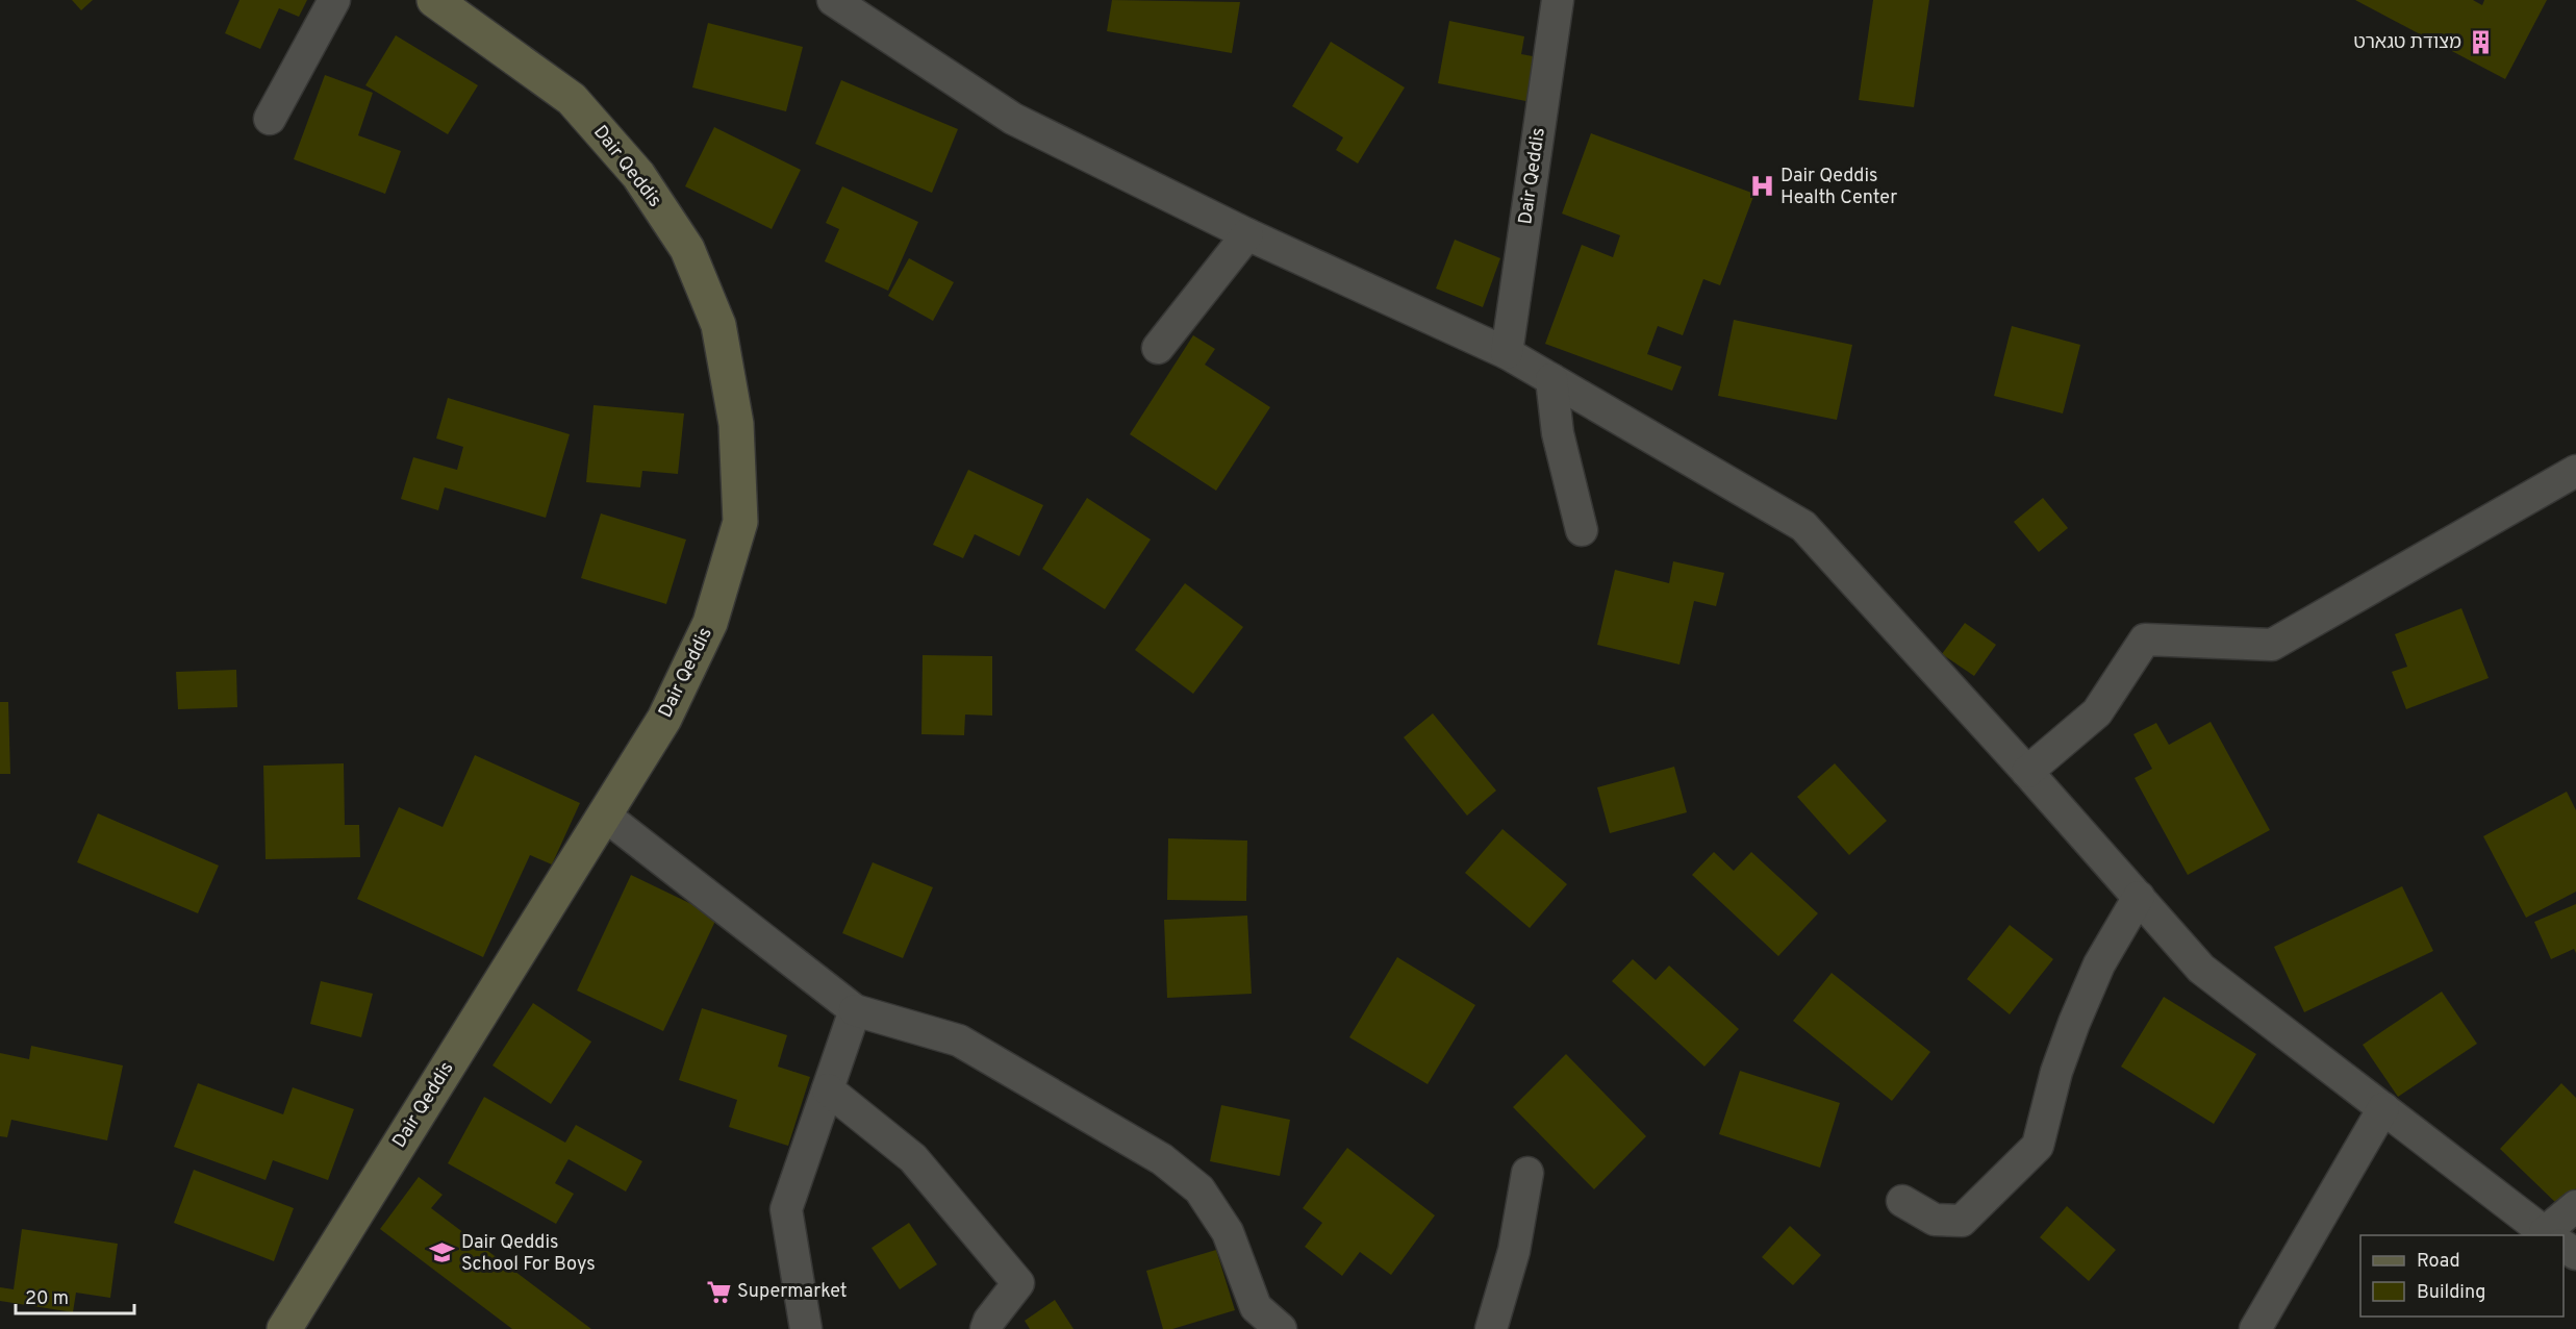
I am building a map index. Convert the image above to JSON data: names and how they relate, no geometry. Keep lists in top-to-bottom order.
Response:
{
  "streets": {
    "main road": ["Dair Qeddis"]
  },
  "places": {
    "building": ["מצודת טגארט"],
    "hospital": ["Dair Qeddis Health Center"],
    "school or university": ["Dair Qeddis School For Boys"],
    "supermarket": ["Supermarket"]
  },
  "legend": ["Road", "Building"],
  "scale_bar": "20 m"
}
